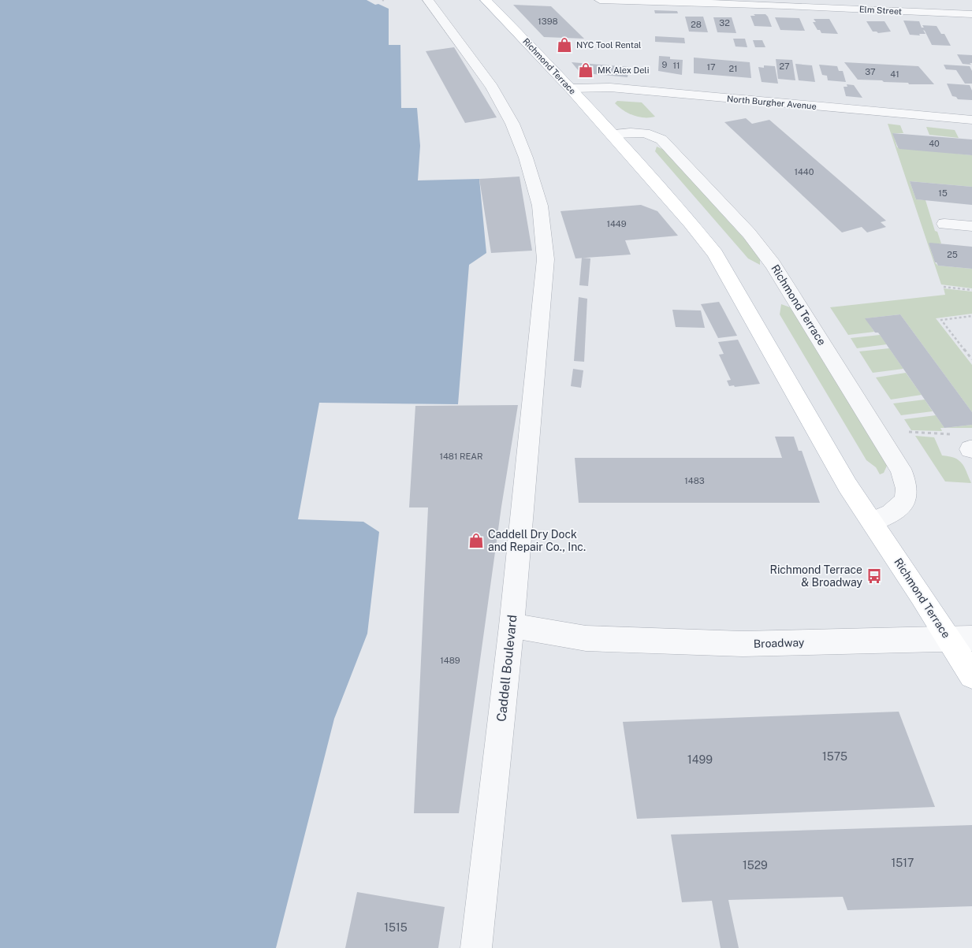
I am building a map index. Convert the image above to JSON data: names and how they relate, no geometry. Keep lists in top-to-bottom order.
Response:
{
  "streets": {
    "main road": ["Richmond Terrace"],
    "street": [
      "Elm Street",
      "North Burgher Avenue",
      "Broadway",
      "Caddell Boulevard"
    ]
  },
  "crossings": [
    ["Richmond Terrace", "North Burgher Avenue"],
    ["Richmond Terrace", "Broadway"],
    ["Broadway", "Caddell Boulevard"]
  ],
  "places": {
    "shop": ["NYC Tool Rental", "MK Alex Deli", "Caddell Dry Dock and Repair Co., Inc."],
    "bus stop": ["Richmond Terrace & Broadway"]
  },
  "house_numbers": [
    "1398",
    "32",
    "28",
    "9",
    "11",
    "27",
    "17",
    "21",
    "37",
    "41",
    "40",
    "1440",
    "15",
    "1449",
    "25",
    "1481 REAR",
    "1483",
    "1489",
    "1575",
    "1499",
    "1517",
    "1529",
    "1515"
  ]
}
